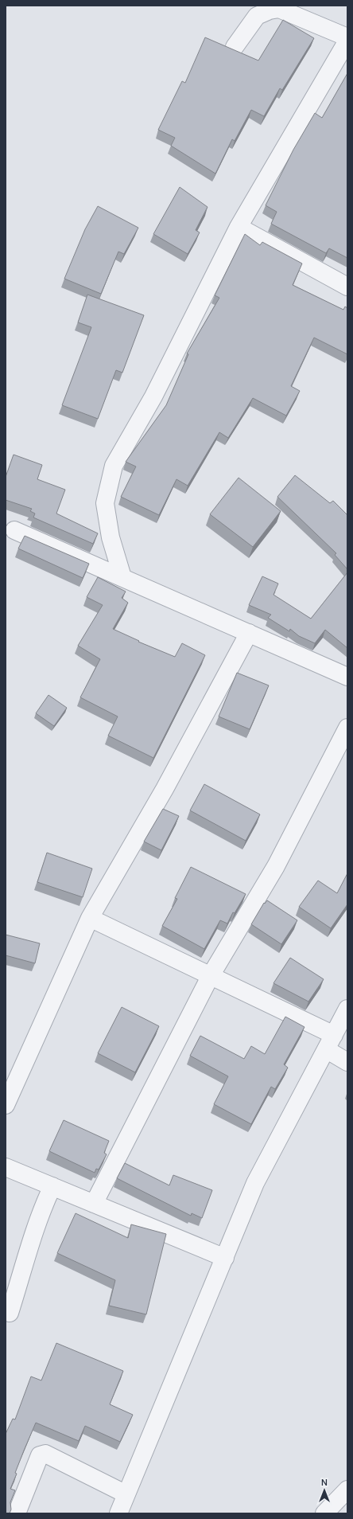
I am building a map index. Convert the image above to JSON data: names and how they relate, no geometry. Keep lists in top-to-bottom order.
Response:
{
  "north": "top"
}
